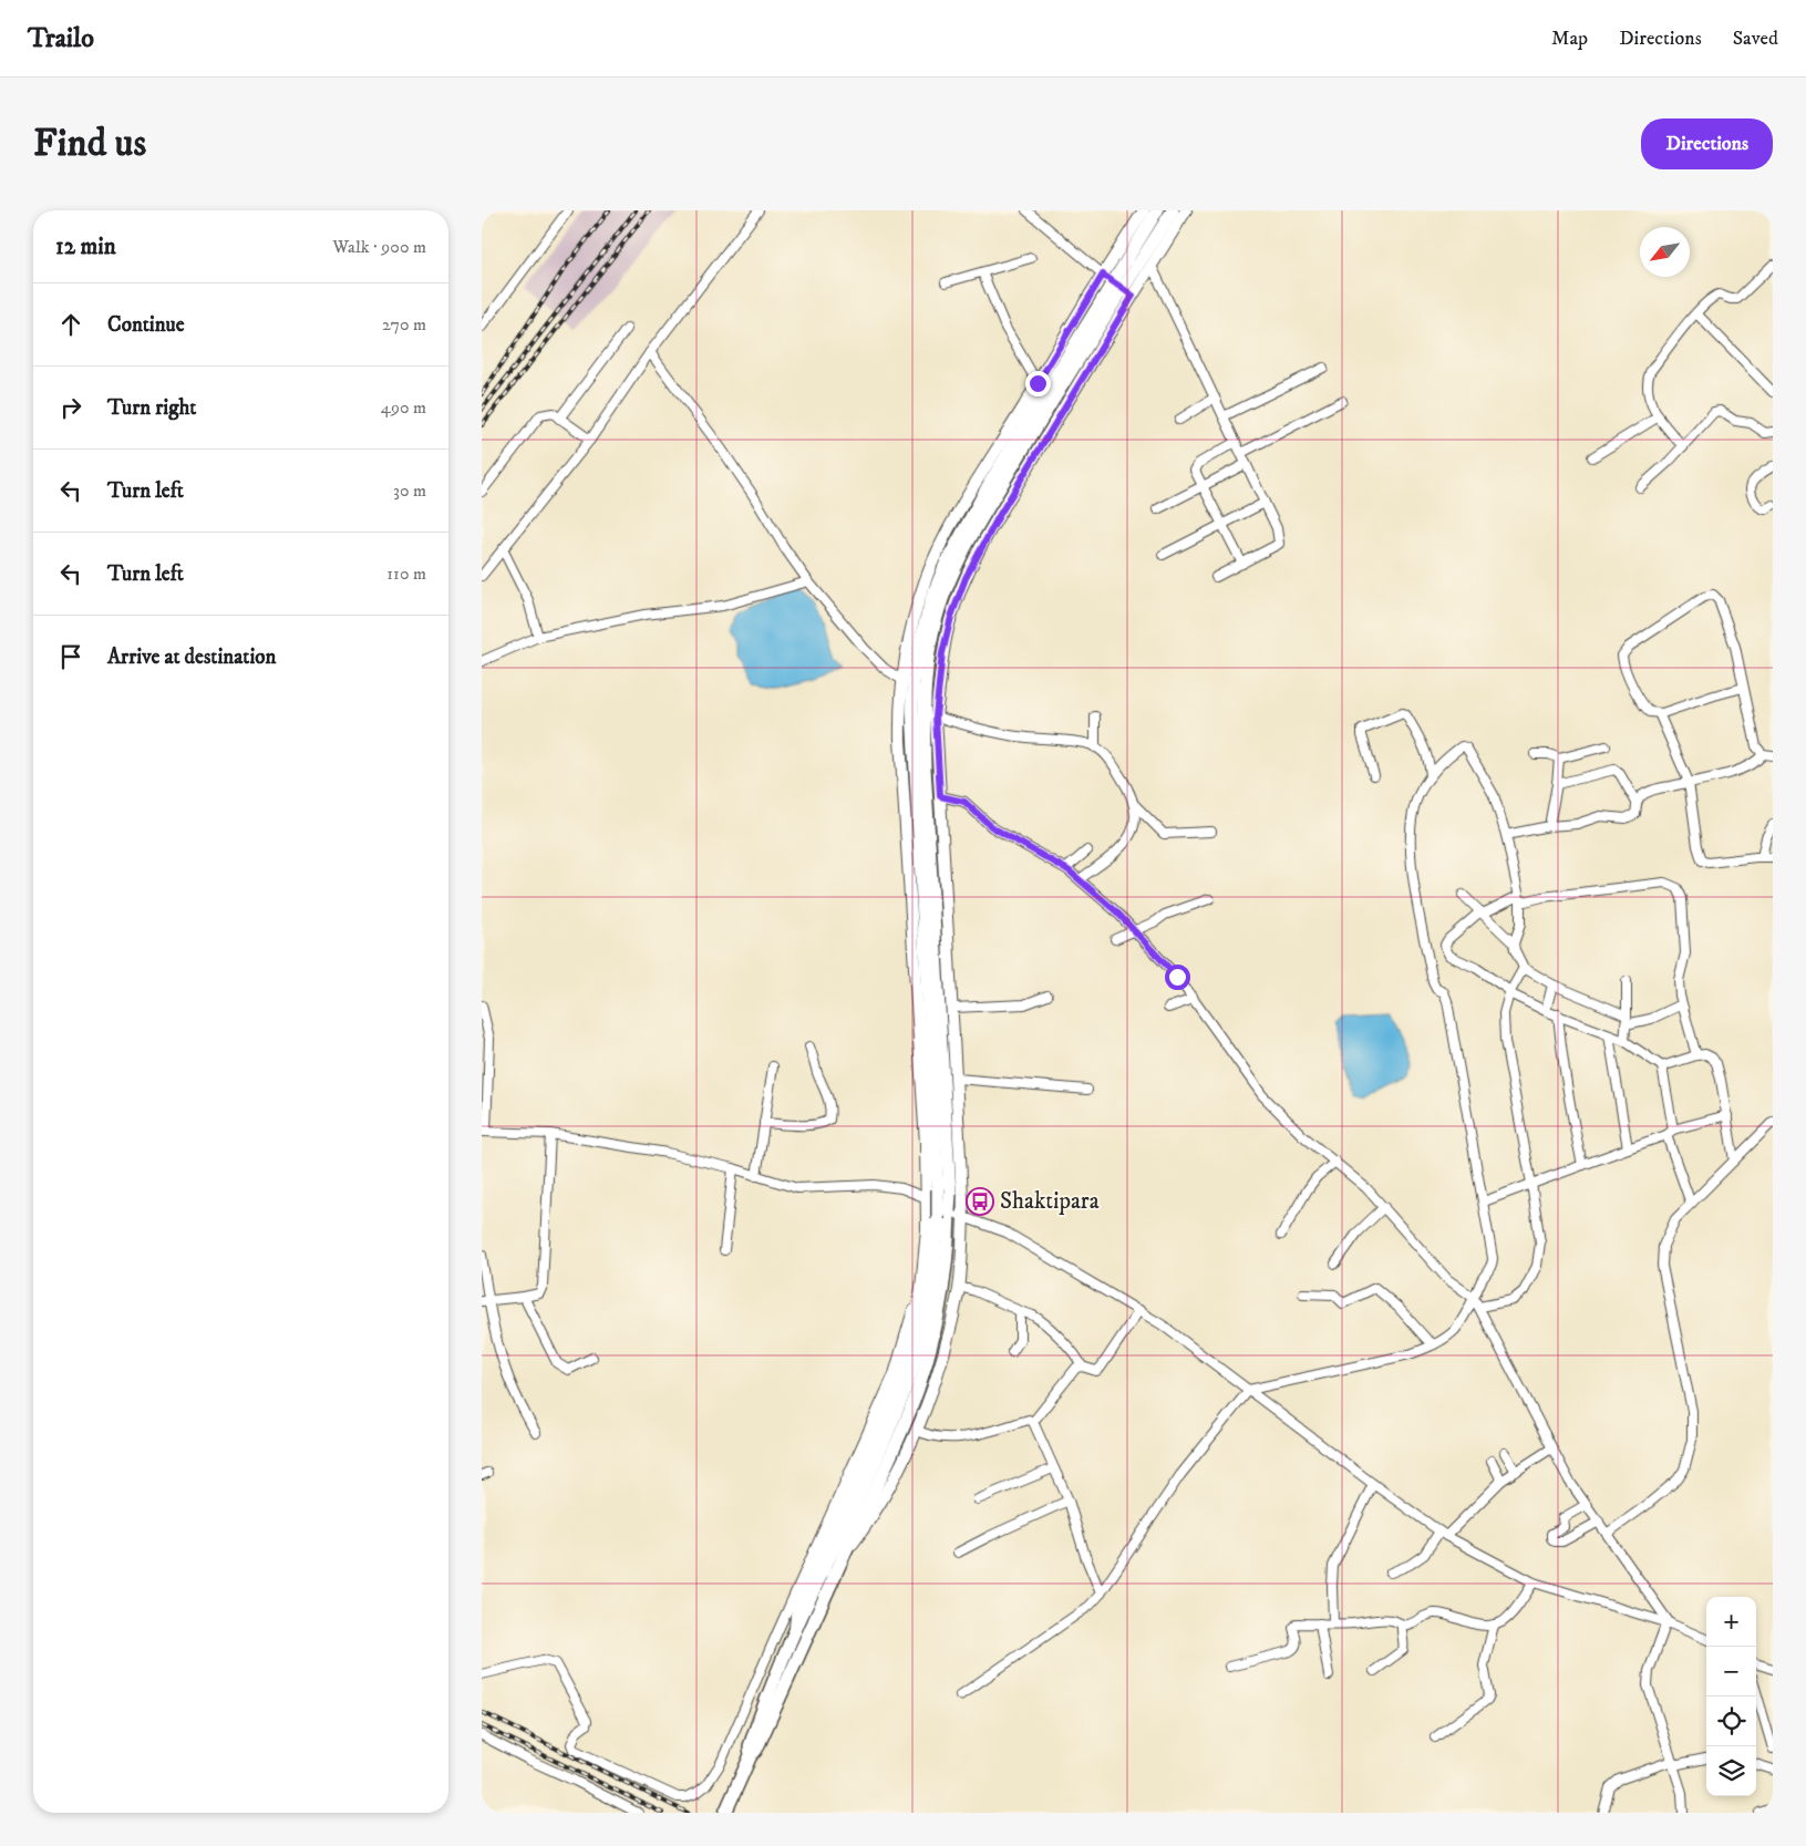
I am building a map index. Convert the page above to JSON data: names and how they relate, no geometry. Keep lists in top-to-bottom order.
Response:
{
  "places": {
    "bus stop": ["Shaktipara"]
  },
  "north": "bottom left",
  "page": {
    "header": "Trailo",
    "nav": ["Map", "Directions", "Saved"],
    "buttons": "Directions",
    "title": "Find us",
    "heading": ["12 min", "Walk · 900 m"],
    "list": [
      ["Continue", "270 m"],
      ["Turn right", "490 m"],
      ["Turn left", "30 m"],
      ["Turn left", "110 m"],
      "Arrive at destination"
    ],
    "map_buttons": ["+", "−"]
  }
}
